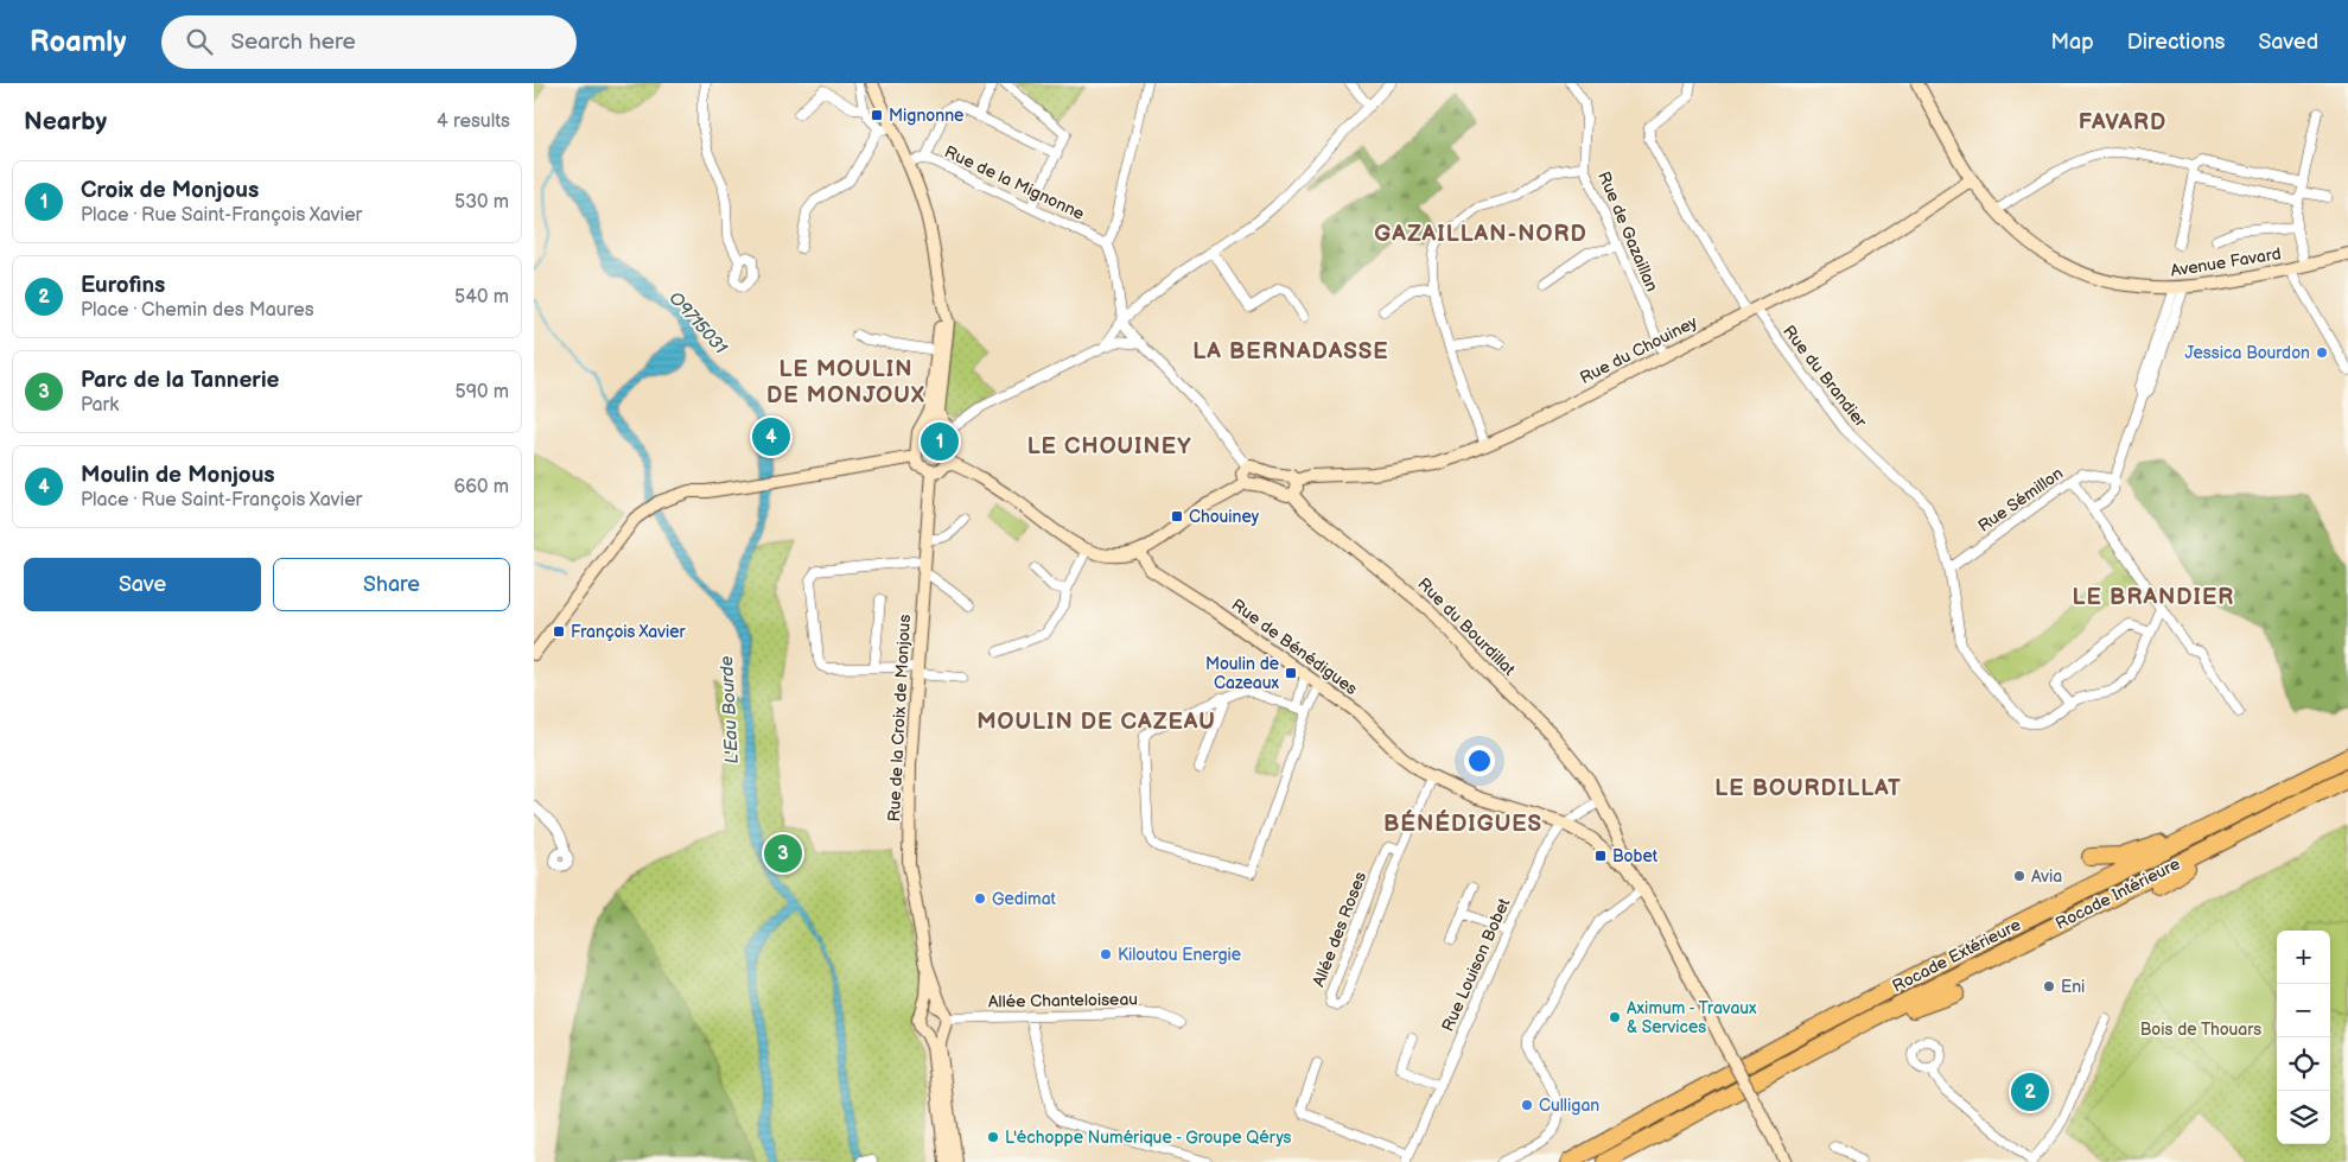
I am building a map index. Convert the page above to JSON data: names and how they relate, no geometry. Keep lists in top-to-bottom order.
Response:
{
  "streets": {
    "highway": ["Rocade Intérieure", "Rocade Extérieure"],
    "street": [
      "Rue de la Mignonne",
      "Rue de Gazaillan",
      "Avenue Favard",
      "Rue du Chouiney",
      "Rue du Brandier",
      "Rue Sémillon",
      "Rue du Bourdillat",
      "Rue de Bénédigues",
      "Rue de la Croix de Monjous",
      "Allée des Roses",
      "Rue Louison Bobet",
      "Allée Chanteloiseau"
    ]
  },
  "crossings": [
    ["Rue de Gazaillan", "Rue du Chouiney"],
    ["Avenue Favard", "Rue du Chouiney"],
    ["Rue du Chouiney", "Rue du Brandier"],
    ["Rue du Brandier", "Rue Sémillon"],
    ["Rue du Bourdillat", "Rue de Bénédigues"],
    ["Rue du Bourdillat", "Rue Louison Bobet"],
    ["Rue de Bénédigues", "Allée des Roses"],
    ["Rue de Bénédigues", "Rue Louison Bobet"],
    ["Rue de la Croix de Monjous", "Allée Chanteloiseau"]
  ],
  "districts": [
    "FAVARD",
    "GAZAILLAN-NORD",
    "LA BERNADASSE",
    "LE MOULIN DE MONJOUX",
    "LE CHOUINEY",
    "LE BRANDIER",
    "MOULIN DE CAZEAU",
    "LE BOURDILLAT",
    "BÉNÉDIGUES"
  ],
  "water": ["O9715031", "L'Eau Bourde"],
  "parks": ["Bois de Thouars"],
  "places": {
    "transit": [
      "Mignonne",
      "Chouiney",
      "François Xavier",
      "Moulin de Cazeaux",
      "Bobet"
    ],
    "other": [
      "Jessica Bourdon",
      "Avia",
      "Gedimat",
      "Kiloutou Energie",
      "Eni",
      "Aximum - Travaux & Services",
      "Culligan",
      "L'échoppe Numérique - Groupe Qérys"
    ]
  },
  "page": {
    "header": "Roamly",
    "search": "Search here",
    "nav": ["Map", "Directions", "Saved"],
    "heading": ["Nearby", "4 results"],
    "list": [
      {
        "mark": "1",
        "name": "Croix de Monjous",
        "note": "Place · Rue Saint-François Xavier",
        "value": "530 m"
      },
      {
        "mark": "2",
        "name": "Eurofins",
        "note": "Place · Chemin des Maures",
        "value": "540 m"
      },
      {
        "mark": "3",
        "name": "Parc de la Tannerie",
        "note": "Park",
        "value": "590 m"
      },
      {
        "mark": "4",
        "name": "Moulin de Monjous",
        "note": "Place · Rue Saint-François Xavier",
        "value": "660 m"
      }
    ],
    "pins": [
      "4",
      "1",
      "3",
      "2"
    ],
    "buttons": ["Save", "Share"],
    "map_buttons": ["+", "−"]
  }
}
